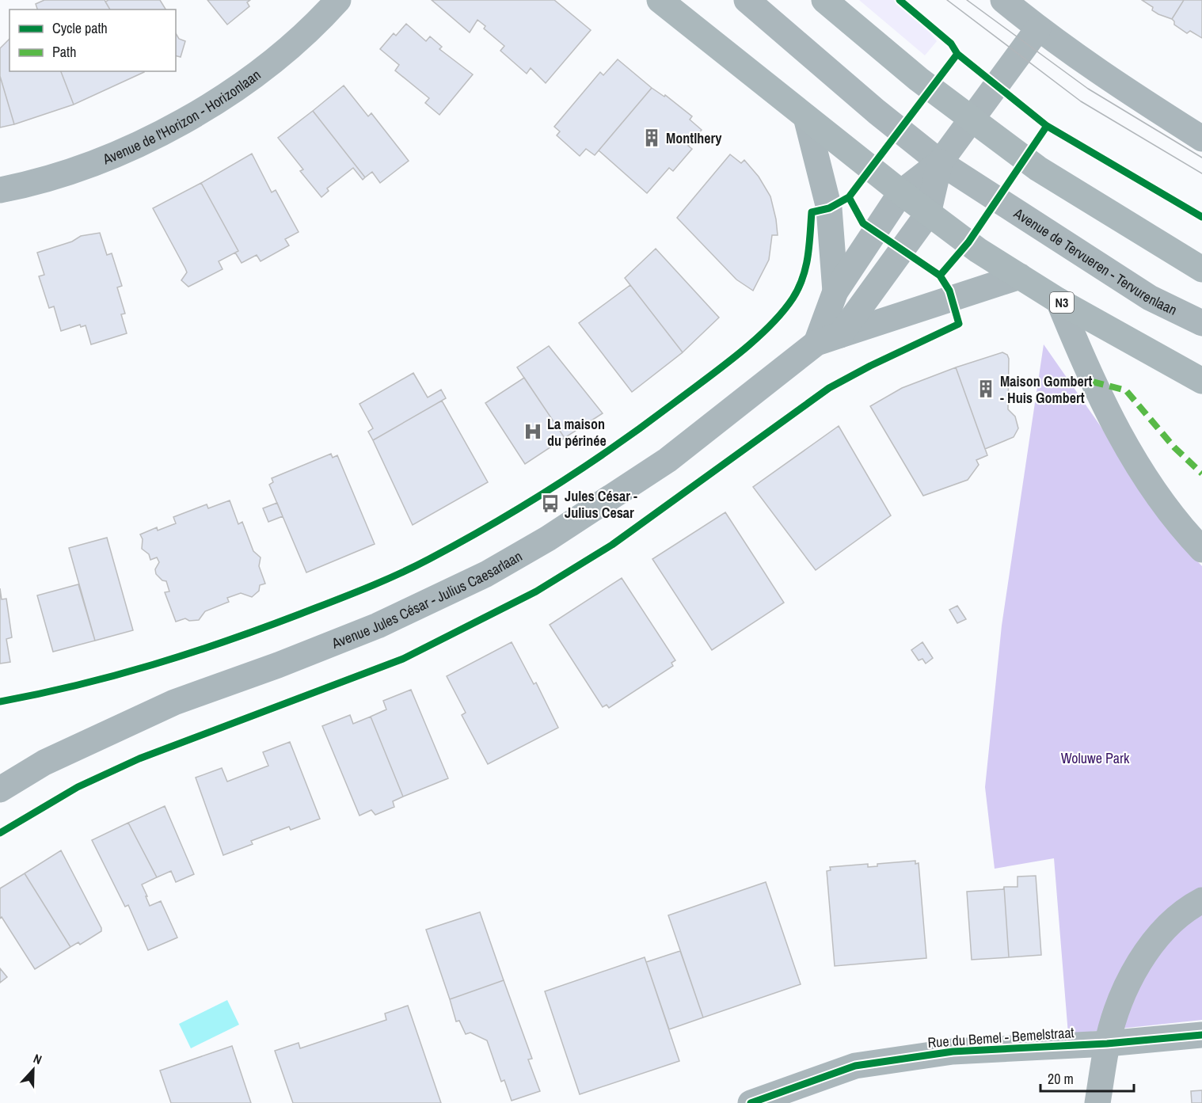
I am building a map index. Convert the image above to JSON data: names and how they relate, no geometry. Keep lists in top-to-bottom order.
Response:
{
  "streets": {
    "main road": ["N3"],
    "street": [
      "Avenue de l'Horizon - Horizonlaan",
      "Avenue de Tervueren - Tervurenlaan",
      "Avenue Jules César - Julius Caesarlaan",
      "Rue du Bemel - Bemelstraat"
    ]
  },
  "crossings": [
    ["Avenue de Tervueren - Tervurenlaan", "Avenue Jules César - Julius Caesarlaan"],
    ["N3", "Avenue Jules César - Julius Caesarlaan"]
  ],
  "parks": ["Woluwe Park"],
  "places": {
    "building": ["Montlhery", "Maison Gombert - Huis Gombert"],
    "hospital": ["La maison du périnée"],
    "bus stop": ["Jules César - Julius Cesar"]
  },
  "legend": ["Cycle path", "Path"],
  "scale_bar": "20 m",
  "north": "top"
}
